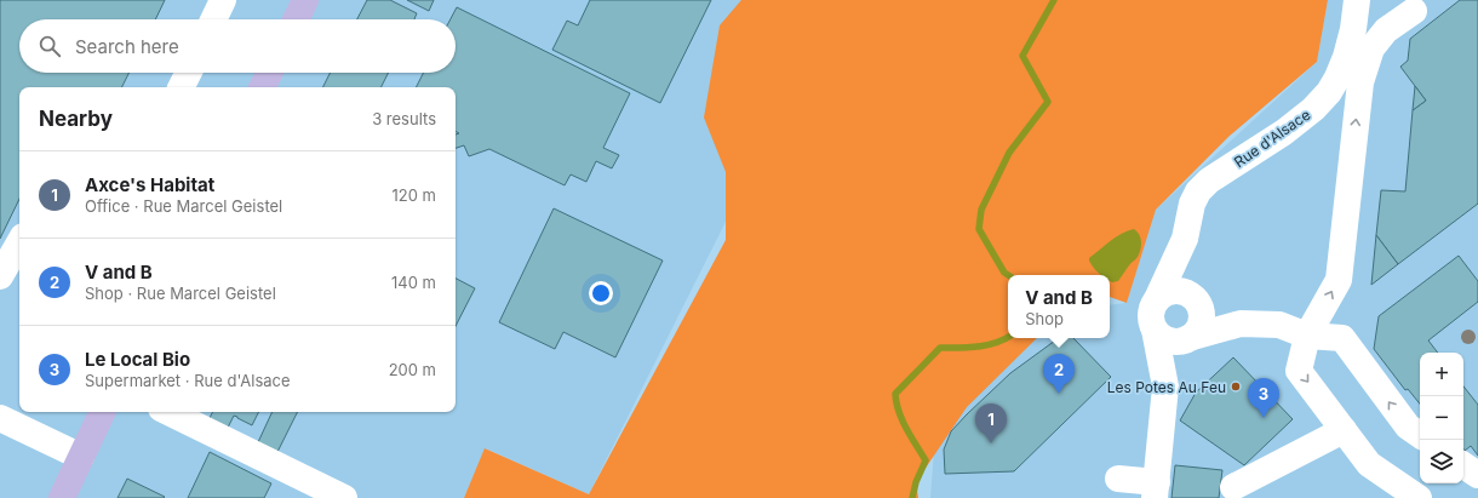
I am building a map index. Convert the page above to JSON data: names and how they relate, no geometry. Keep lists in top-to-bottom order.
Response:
{
  "streets": {
    "street": ["Rue d'Alsace"]
  },
  "places": ["Les Potes Au Feu"],
  "page": {
    "search": "Search here",
    "heading": ["Nearby", "3 results"],
    "list": [
      {
        "mark": "1",
        "name": "Axce's Habitat",
        "note": "Office · Rue Marcel Geistel",
        "value": "120 m"
      },
      {
        "mark": "2",
        "name": "V and B",
        "note": "Shop · Rue Marcel Geistel",
        "value": "140 m"
      },
      {
        "mark": "3",
        "name": "Le Local Bio",
        "note": "Supermarket · Rue d'Alsace",
        "value": "200 m"
      }
    ],
    "popup": ["V and B", "Shop"],
    "map_buttons": ["+", "−"],
    "pins": ["2", "3", "1"]
  }
}
